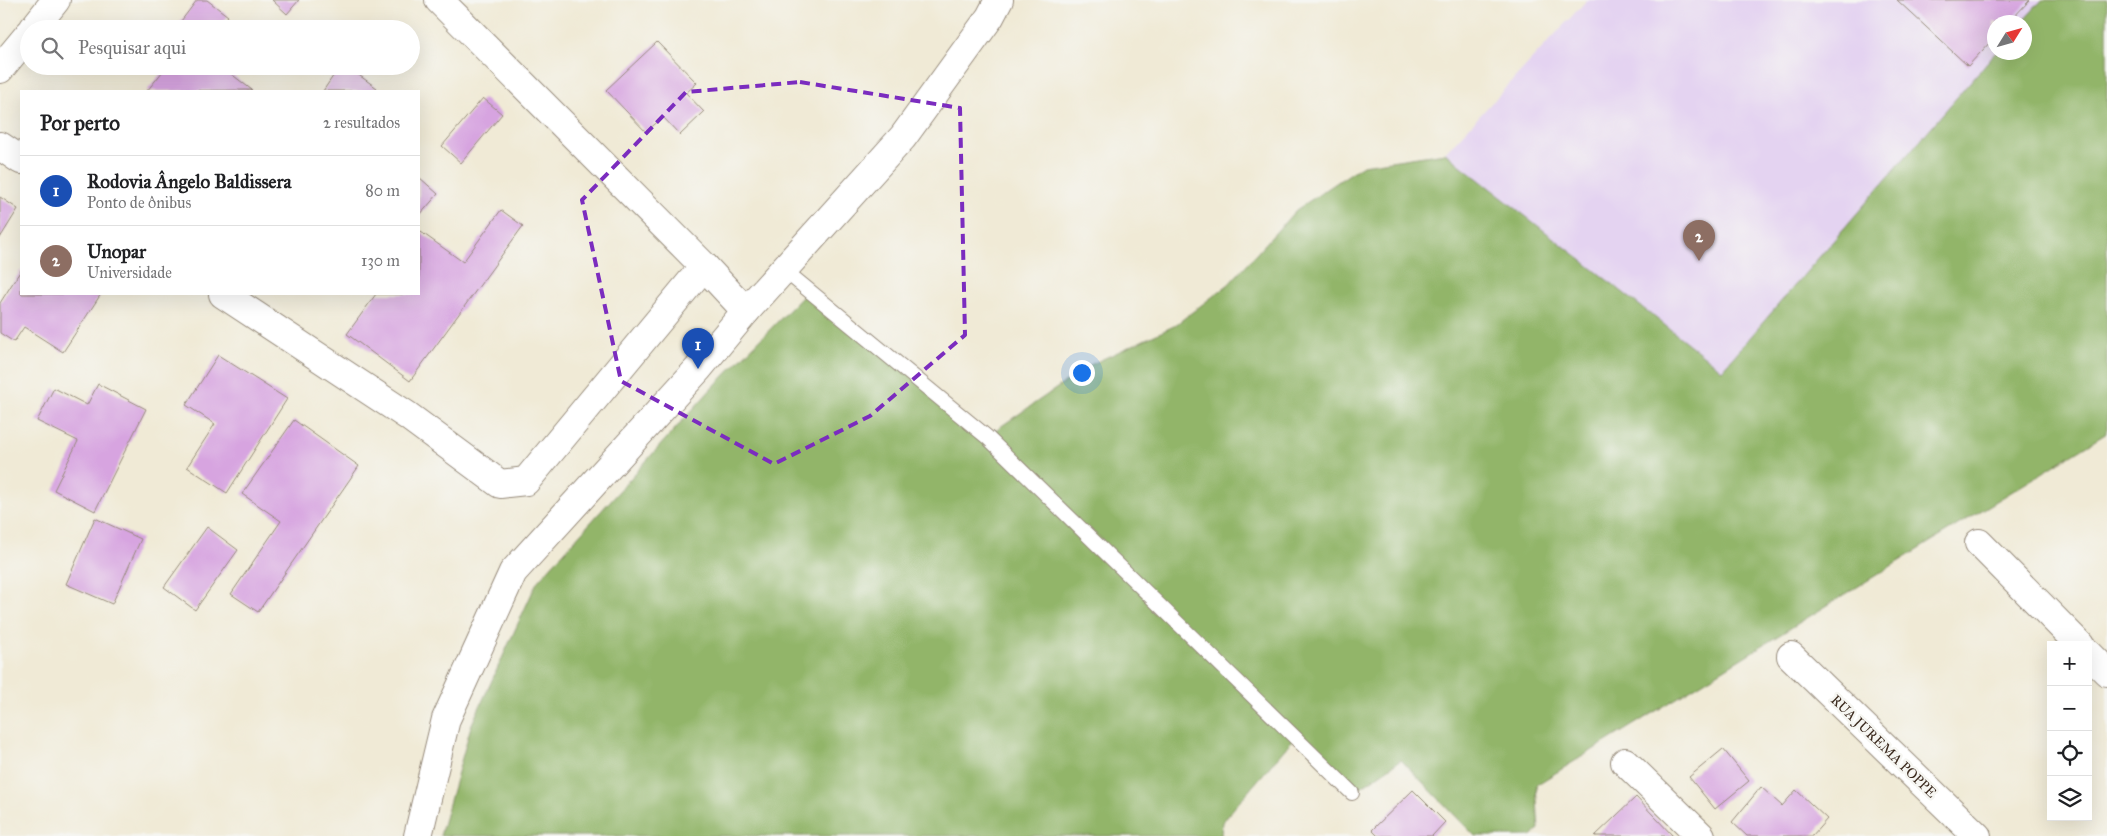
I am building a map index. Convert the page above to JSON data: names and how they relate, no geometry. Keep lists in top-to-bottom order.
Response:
{
  "streets": {
    "street": ["RUA JUREMA POPPE"]
  },
  "north": "top right",
  "page": {
    "search": "Pesquisar aqui",
    "heading": ["Por perto", "2 resultados"],
    "list": [
      {
        "mark": "1",
        "name": "Rodovia Ângelo Baldissera",
        "note": "Ponto de ônibus",
        "value": "80 m"
      },
      {
        "mark": "2",
        "name": "Unopar",
        "note": "Universidade",
        "value": "130 m"
      }
    ],
    "pins": ["2", "1"],
    "map_buttons": ["+", "−"]
  }
}
